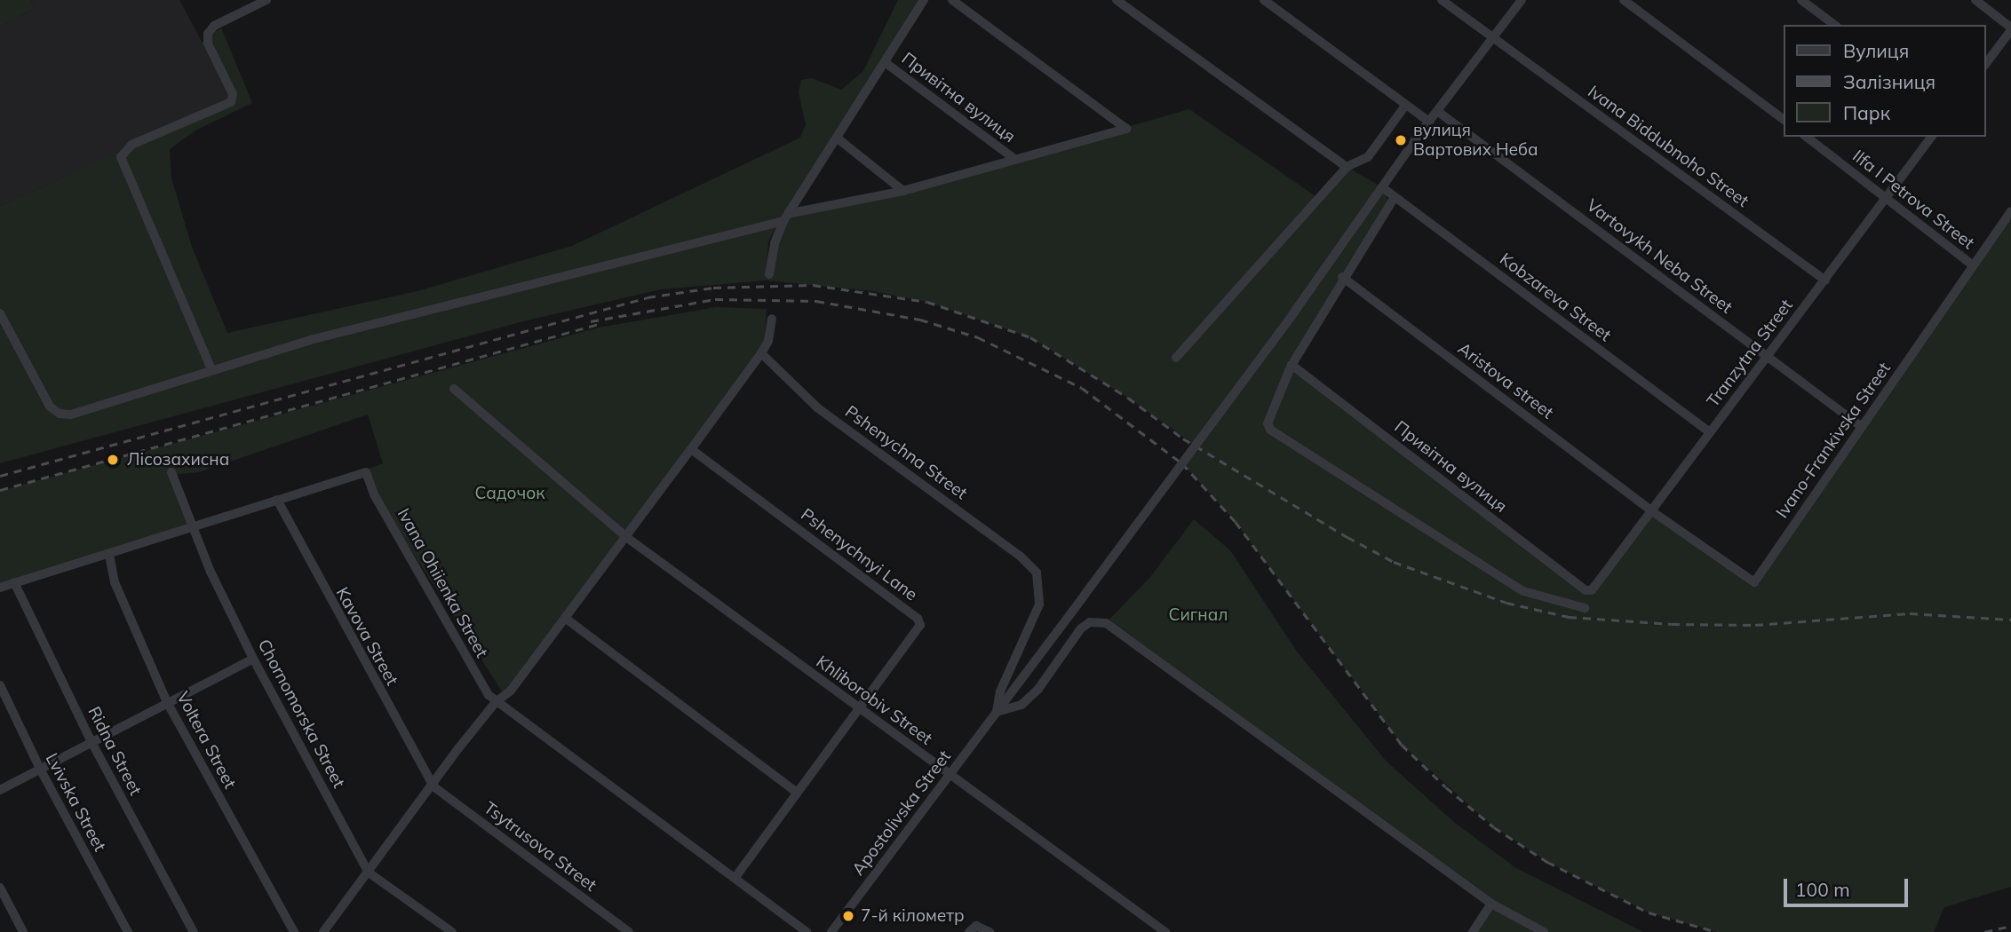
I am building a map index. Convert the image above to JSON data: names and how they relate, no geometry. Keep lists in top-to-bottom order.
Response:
{
  "streets": {
    "street": [
      "Привітна вулиця",
      "Ivana Biddubnoho Street",
      "Ilfa I Petrova Street",
      "Vartovykh Neba Street",
      "Kobzareva Street",
      "Tranzytna Street",
      "Aristova street",
      "Ivano-Frankivska Street",
      "Pshenychna Street",
      "Pshenychnyi Lane",
      "Ivana Ohiienka Street",
      "Kavova Street",
      "Khliborobiv Street",
      "Chornomorska Street",
      "Voltera Street",
      "Ridna Street",
      "Lvivska Street",
      "Apostolivska Street",
      "Tsytrusova Street"
    ]
  },
  "crossings": [
    ["Привітна вулиця", "Tranzytna Street"],
    ["Ivana Biddubnoho Street", "Tranzytna Street"],
    ["Ivana Biddubnoho Street", "Apostolivska Street"],
    ["Ilfa I Petrova Street", "Tranzytna Street"],
    ["Ilfa I Petrova Street", "Ivano-Frankivska Street"],
    ["Vartovykh Neba Street", "Tranzytna Street"],
    ["Vartovykh Neba Street", "Ivano-Frankivska Street"],
    ["Vartovykh Neba Street", "Apostolivska Street"],
    ["Kobzareva Street", "Tranzytna Street"],
    ["Kobzareva Street", "Apostolivska Street"],
    ["Tranzytna Street", "Aristova street"],
    ["Tranzytna Street", "Ivano-Frankivska Street"],
    ["Aristova street", "Ivano-Frankivska Street"],
    ["Pshenychna Street", "Apostolivska Street"],
    ["Pshenychnyi Lane", "Khliborobiv Street"],
    ["Ivana Ohiienka Street", "Kavova Street"],
    ["Ivana Ohiienka Street", "Chornomorska Street"],
    ["Ivana Ohiienka Street", "Voltera Street"],
    ["Ivana Ohiienka Street", "Ridna Street"],
    ["Kavova Street", "Tsytrusova Street"],
    ["Khliborobiv Street", "Apostolivska Street"]
  ],
  "parks": ["Садочок", "Сигнал"],
  "places": ["вулиця Вартових Неба", "Лісозахисна", "7-й кілометр"],
  "legend": ["Вулиця", "Залізниця", "Парк"],
  "scale_bar": "100 m"
}
